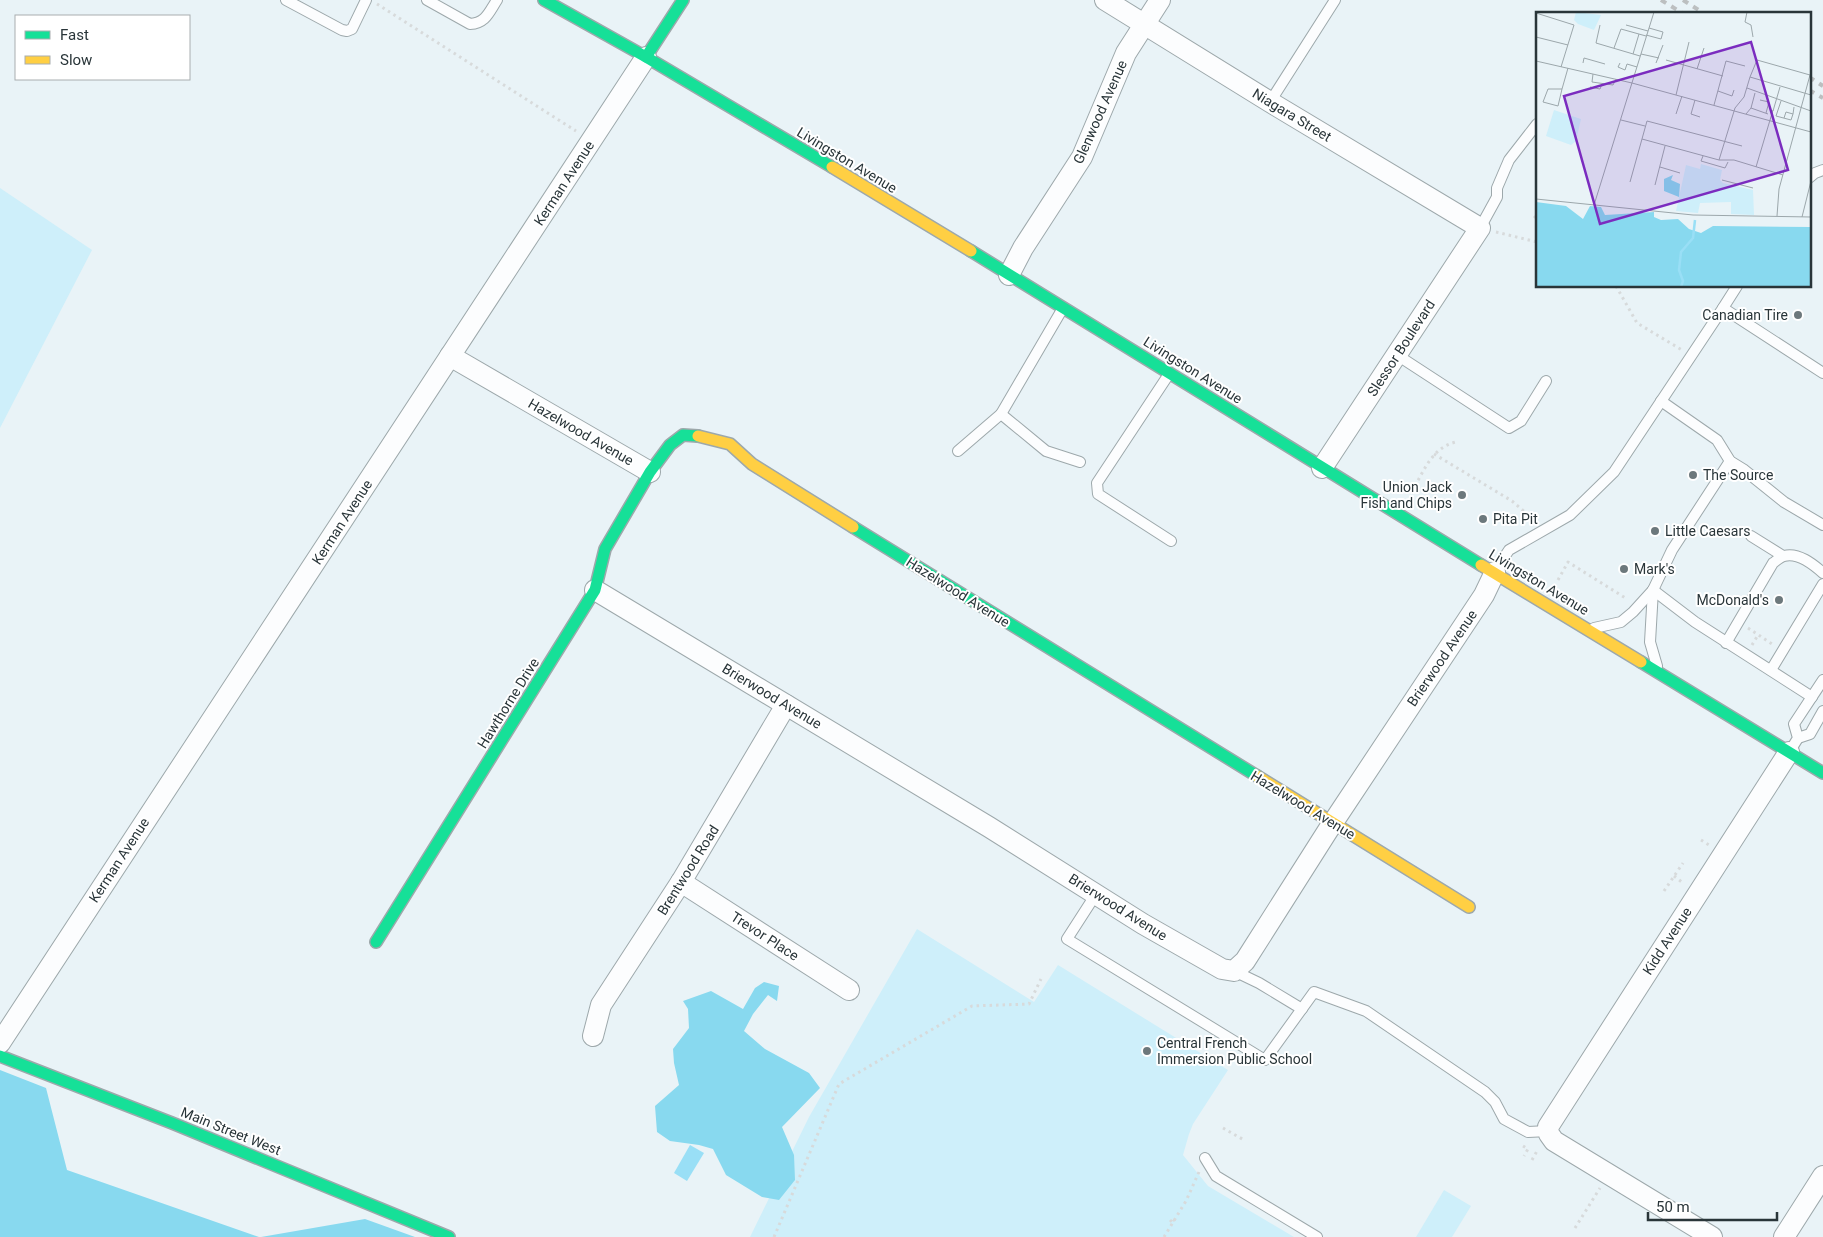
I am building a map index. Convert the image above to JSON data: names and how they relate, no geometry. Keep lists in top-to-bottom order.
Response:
{
  "streets": {
    "main road": [
      "Livingston Avenue",
      "Kerman Avenue",
      "Hazelwood Avenue",
      "Hawthorne Drive",
      "Main Street West"
    ],
    "street": [
      "Glenwood Avenue",
      "Niagara Street",
      "Slessor Boulevard",
      "Brierwood Avenue",
      "Brentwood Road",
      "Trevor Place",
      "Kidd Avenue"
    ]
  },
  "crossings": [
    ["Glenwood Avenue", "Niagara Street"],
    ["Glenwood Avenue", "Livingston Avenue"],
    ["Niagara Street", "Slessor Boulevard"],
    ["Livingston Avenue", "Kerman Avenue"],
    ["Livingston Avenue", "Slessor Boulevard"],
    ["Livingston Avenue", "Brierwood Avenue"],
    ["Livingston Avenue", "Kidd Avenue"],
    ["Kerman Avenue", "Hazelwood Avenue"],
    ["Hazelwood Avenue", "Brierwood Avenue"],
    ["Hazelwood Avenue", "Hawthorne Drive"],
    ["Brierwood Avenue", "Hawthorne Drive"],
    ["Brierwood Avenue", "Brentwood Road"],
    ["Brentwood Road", "Trevor Place"]
  ],
  "places": [
    "Canadian Tire",
    "The Source",
    "Union Jack Fish and Chips",
    "Pita Pit",
    "Little Caesars",
    "Mark's",
    "McDonald's",
    "Central French Immersion Public School"
  ],
  "legend": ["Fast", "Slow"],
  "scale_bar": "50 m"
}
